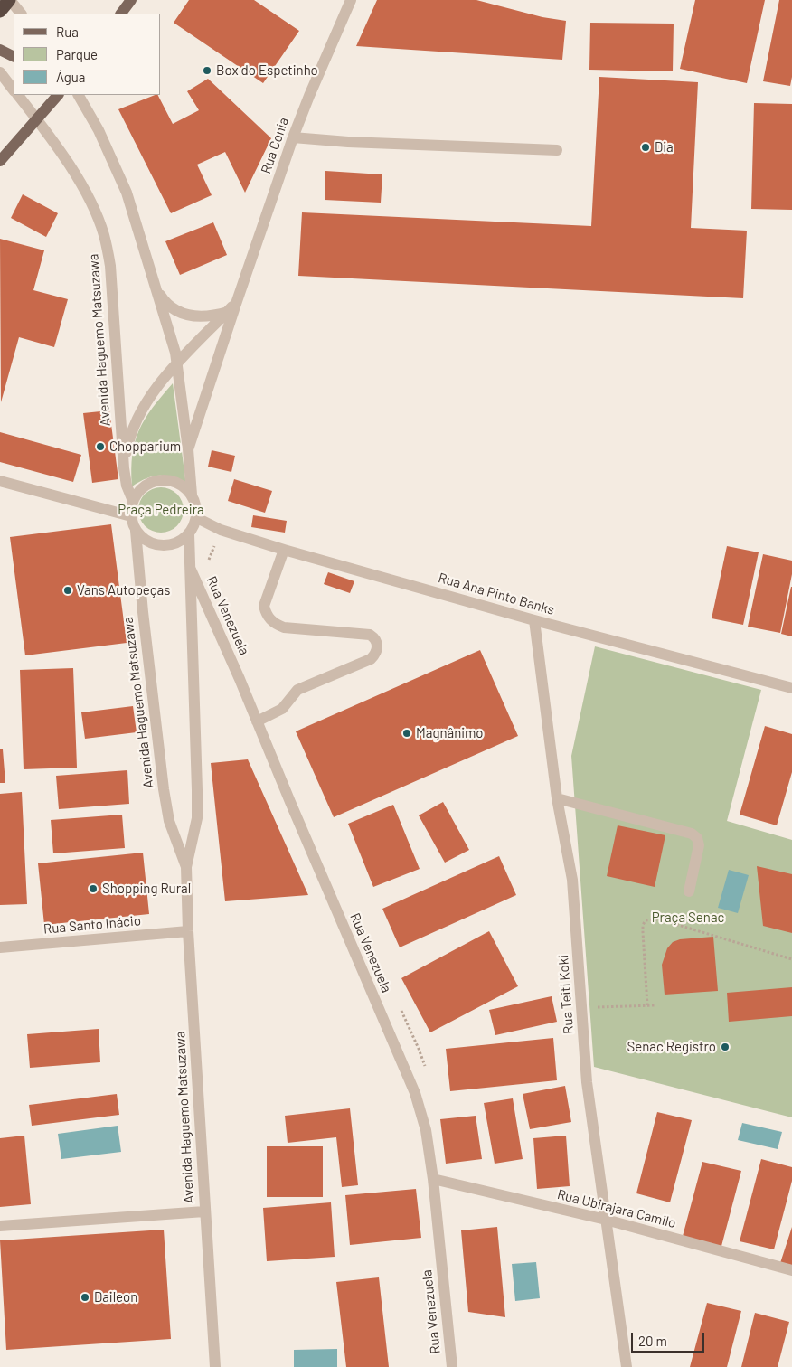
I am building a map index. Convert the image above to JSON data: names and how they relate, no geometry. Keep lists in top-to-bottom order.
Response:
{
  "streets": {
    "street": [
      "Rua Conia",
      "Avenida Haguemo Matsuzawa",
      "Rua Ana Pinto Banks",
      "Rua Venezuela",
      "Rua Santo Inácio",
      "Rua Teiti Koki",
      "Rua Ubirajara Camilo"
    ]
  },
  "crossings": [
    ["Rua Conia", "Avenida Haguemo Matsuzawa"],
    ["Avenida Haguemo Matsuzawa", "Rua Ana Pinto Banks"],
    ["Avenida Haguemo Matsuzawa", "Rua Venezuela"],
    ["Avenida Haguemo Matsuzawa", "Rua Santo Inácio"],
    ["Rua Ana Pinto Banks", "Rua Teiti Koki"],
    ["Rua Venezuela", "Rua Ubirajara Camilo"],
    ["Rua Teiti Koki", "Rua Ubirajara Camilo"]
  ],
  "parks": ["Praça Pedreira", "Praça Senac"],
  "places": [
    "Box do Espetinho",
    "Dia",
    "Chopparium",
    "Vans Autopeças",
    "Magnânimo",
    "Shopping Rural",
    "Senac Registro",
    "Daileon"
  ],
  "legend": ["Rua", "Parque", "Água"],
  "scale_bar": "20 m"
}
